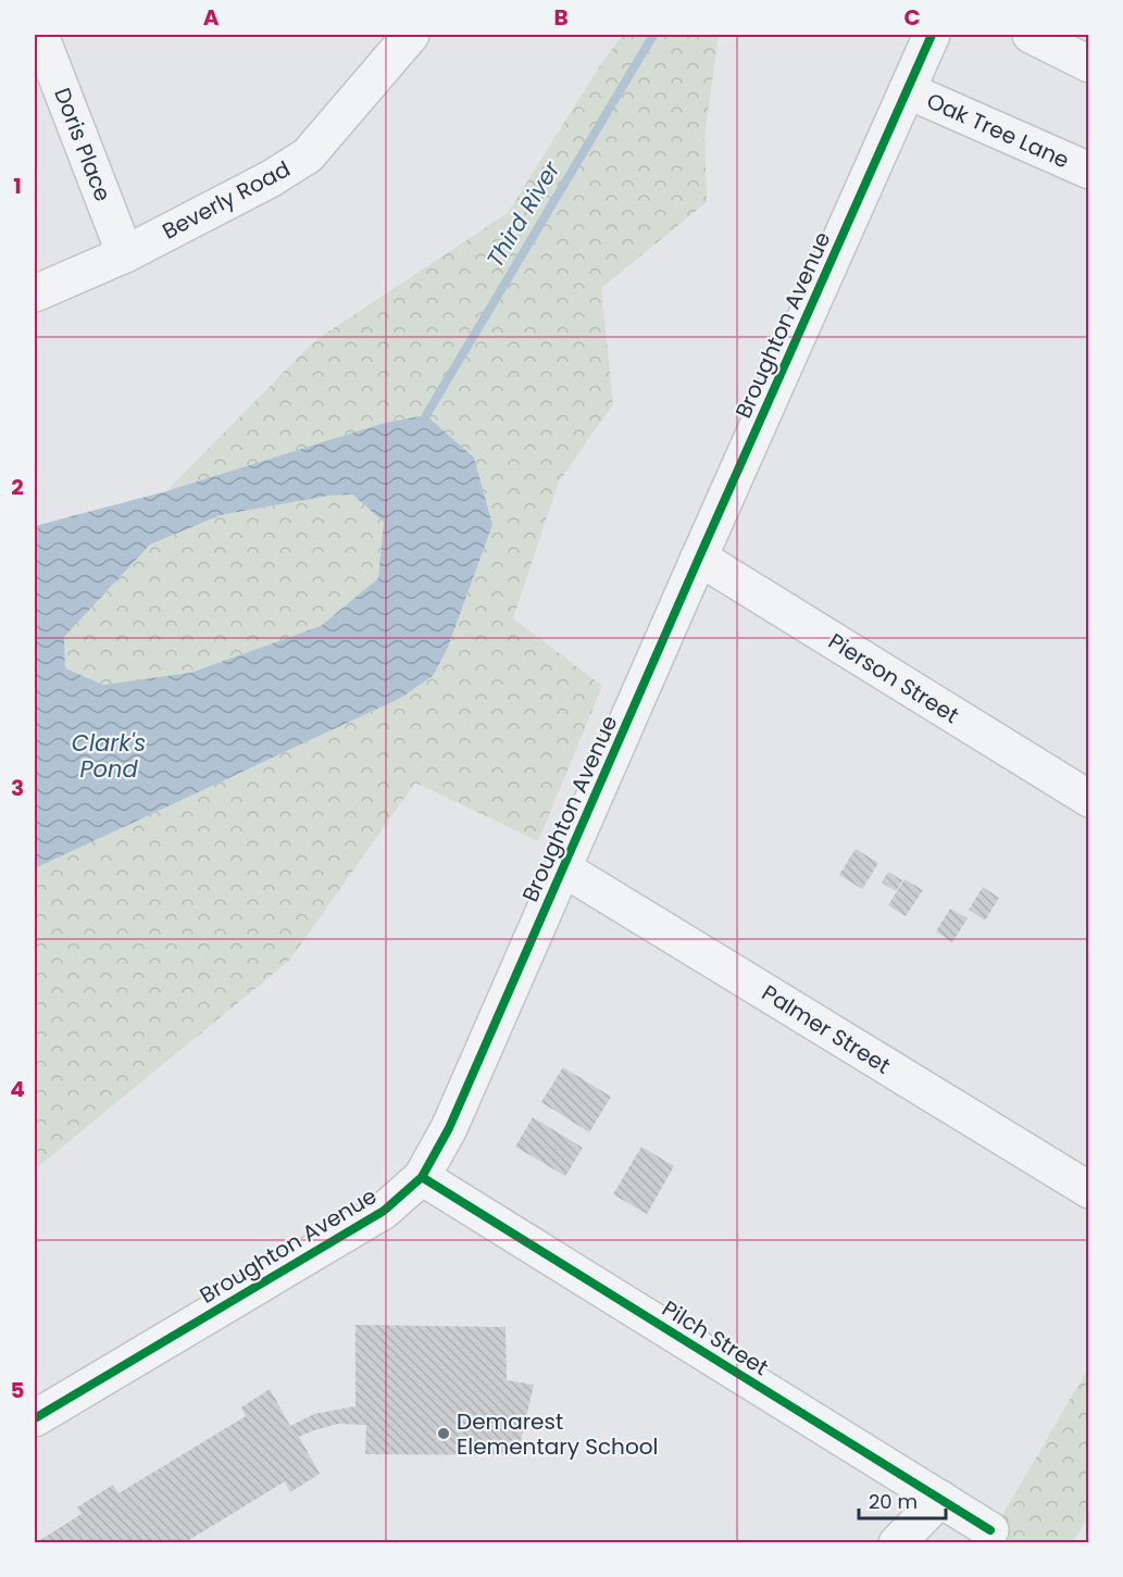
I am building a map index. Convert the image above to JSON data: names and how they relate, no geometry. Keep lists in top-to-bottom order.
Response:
{
  "streets": {
    "street": [
      "Oak Tree Lane",
      "Doris Place",
      "Beverly Road",
      "Broughton Avenue",
      "Pierson Street",
      "Palmer Street",
      "Pilch Street"
    ]
  },
  "crossings": [
    ["Oak Tree Lane", "Broughton Avenue"],
    ["Doris Place", "Beverly Road"],
    ["Broughton Avenue", "Pierson Street"],
    ["Broughton Avenue", "Palmer Street"],
    ["Broughton Avenue", "Pilch Street"]
  ],
  "water": ["Third River", "Clark's Pond"],
  "places": ["Demarest Elementary School"],
  "scale_bar": "20 m",
  "grid": {
    "columns": ["A", "B", "C"],
    "rows": [
      "1",
      "2",
      "3",
      "4",
      "5"
    ]
  }
}
